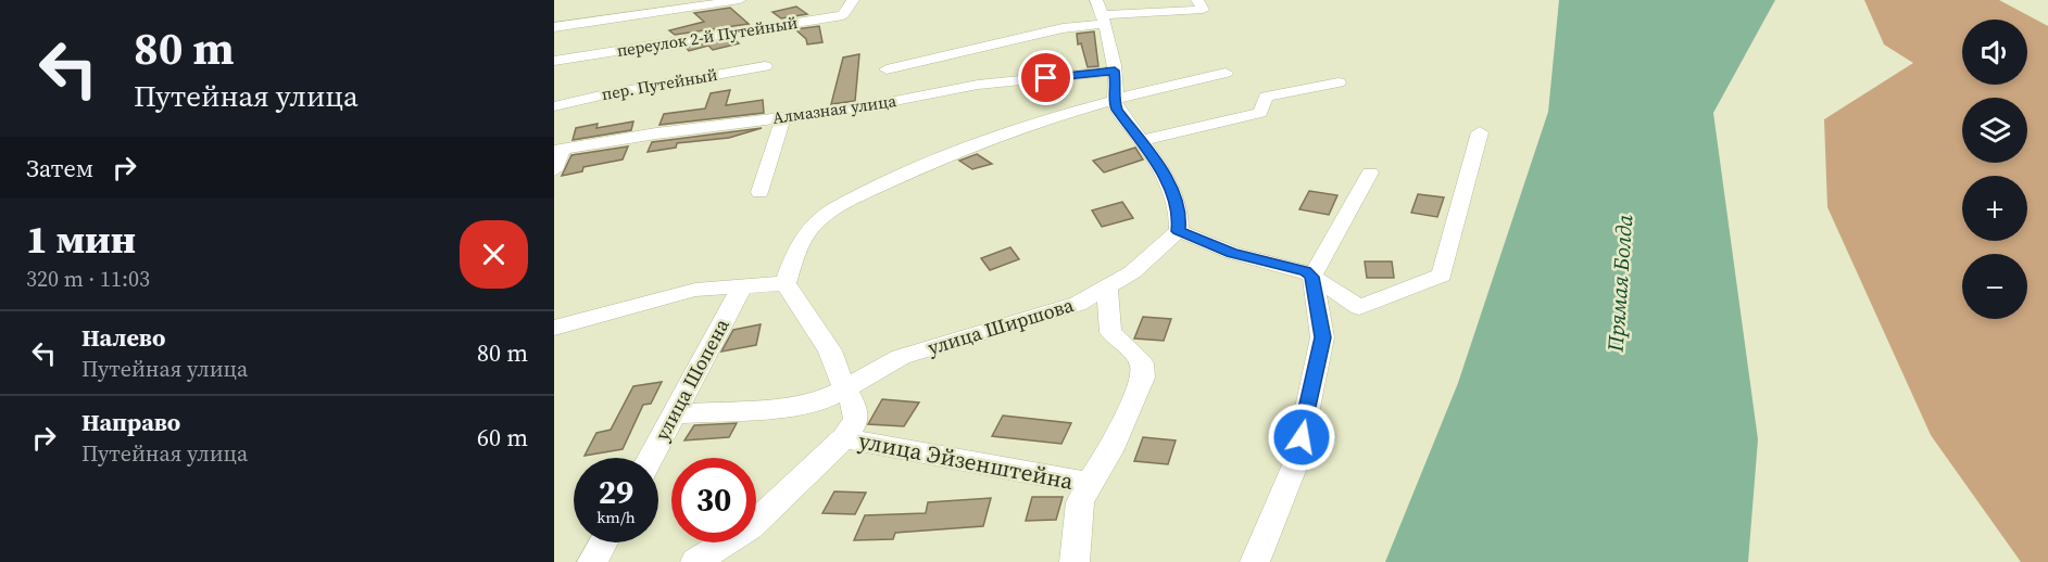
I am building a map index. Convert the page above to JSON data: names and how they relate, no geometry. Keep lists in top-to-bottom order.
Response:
{
  "streets": {
    "street": [
      "переулок 2-й Путейный",
      "пер. Путейный",
      "Алмазная улица",
      "улица Ширшова",
      "улица Шопена",
      "улица Эйзенштейна"
    ]
  },
  "crossings": [
    ["улица Ширшова", "улица Шопена"]
  ],
  "water": ["Прямая Болда"],
  "page": {
    "turn": ["80 m", "Путейная улица"],
    "map_buttons": ["+", "−"],
    "then": "Затем",
    "heading": ["1 мин", "320 m · 11:03"],
    "list": [
      {
        "name": "Налево",
        "note": "Путейная улица",
        "value": "80 m"
      },
      {
        "name": "Направо",
        "note": "Путейная улица",
        "value": "60 m"
      }
    ],
    "speed": "29 km/h",
    "limit": "30"
  }
}
